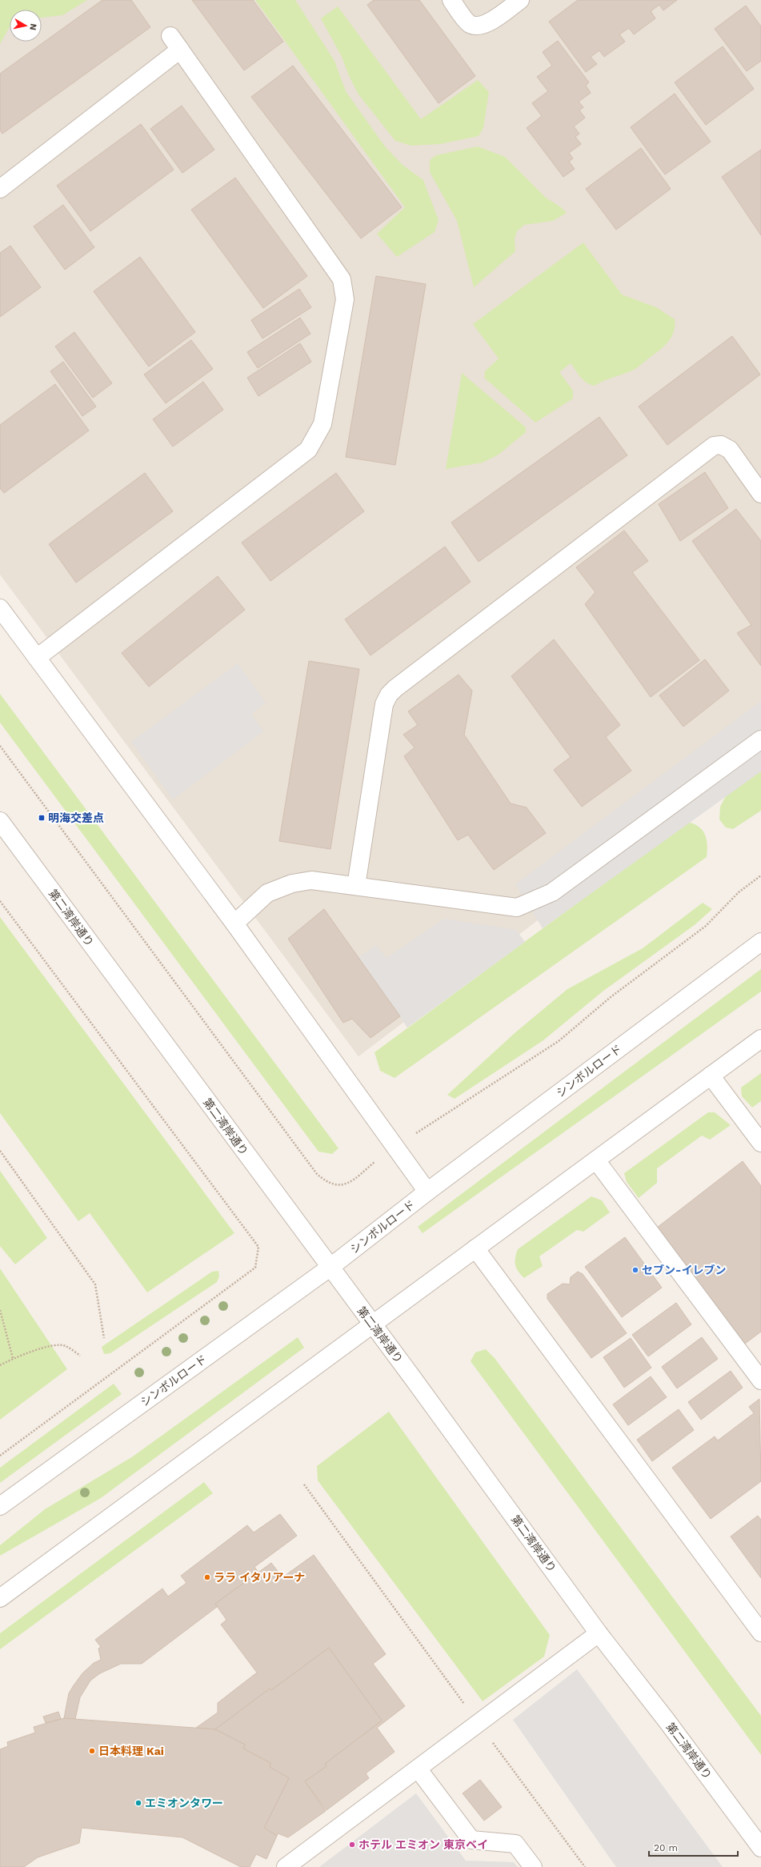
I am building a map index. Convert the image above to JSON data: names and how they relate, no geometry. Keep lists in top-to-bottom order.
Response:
{
  "streets": {
    "street": ["第二湾岸通り", "シンボルロード"]
  },
  "crossings": [
    ["第二湾岸通り", "シンボルロード"]
  ],
  "places": {
    "transit": ["明海交差点"],
    "other": [
      "セブン-イレブン",
      "ララ イタリアーナ",
      "日本料理 Kai",
      "エミオンタワー",
      "ホテル エミオン 東京ベイ"
    ]
  },
  "scale_bar": "20 m",
  "north": "right"
}
